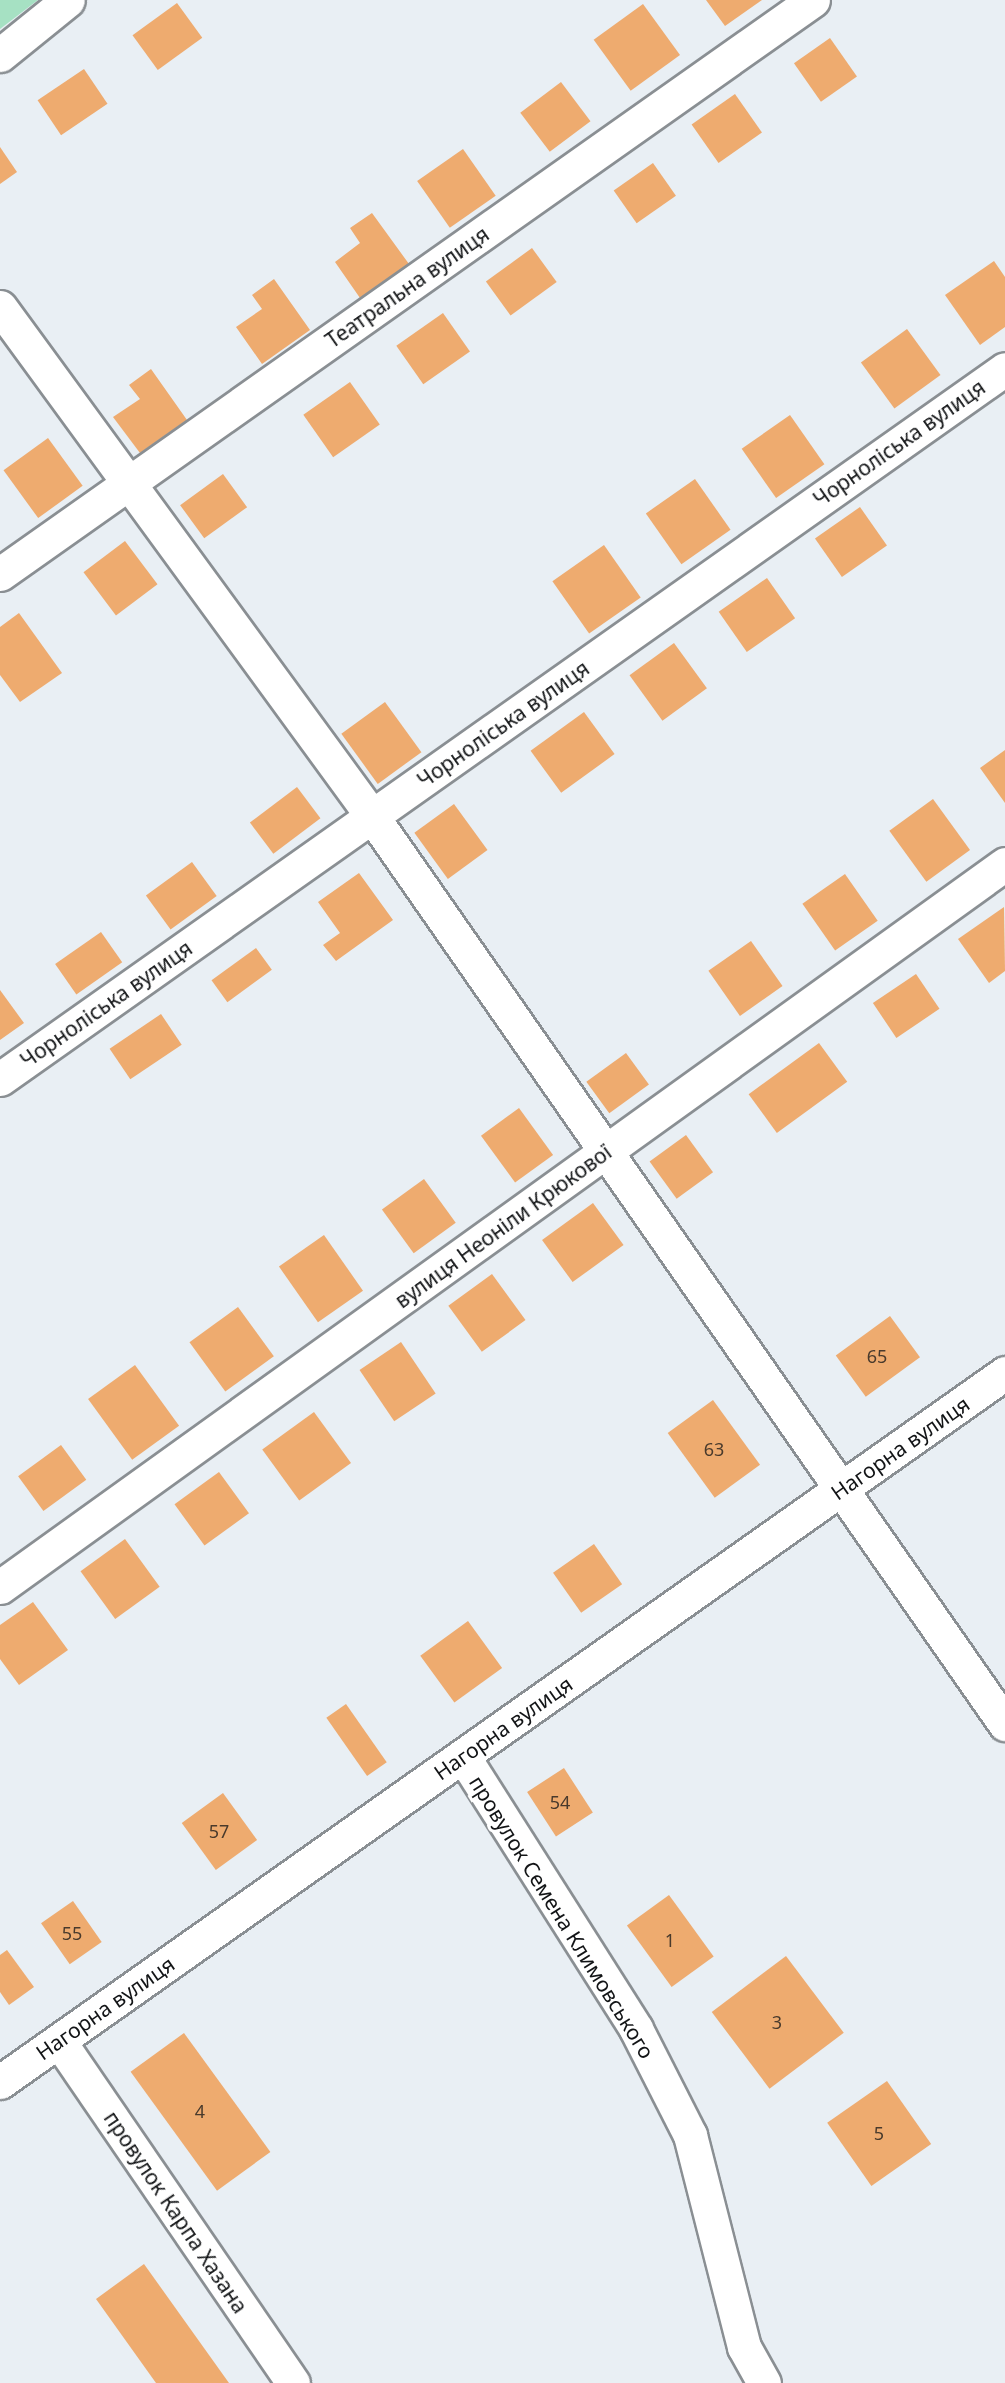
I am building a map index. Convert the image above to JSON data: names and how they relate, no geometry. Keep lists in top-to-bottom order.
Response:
{
  "streets": {
    "street": [
      "Театральна вулиця",
      "Чорноліська вулиця",
      "вулиця Неоніли Крюкової",
      "Нагорна вулиця",
      "провулок Семена Климовського",
      "провулок Карпа Хазана"
    ]
  },
  "crossings": [
    ["Нагорна вулиця", "провулок Семена Климовського"],
    ["Нагорна вулиця", "провулок Карпа Хазана"]
  ],
  "house_numbers": [
    "65",
    "63",
    "54",
    "57",
    "55",
    "1",
    "3",
    "4",
    "5"
  ]
}
